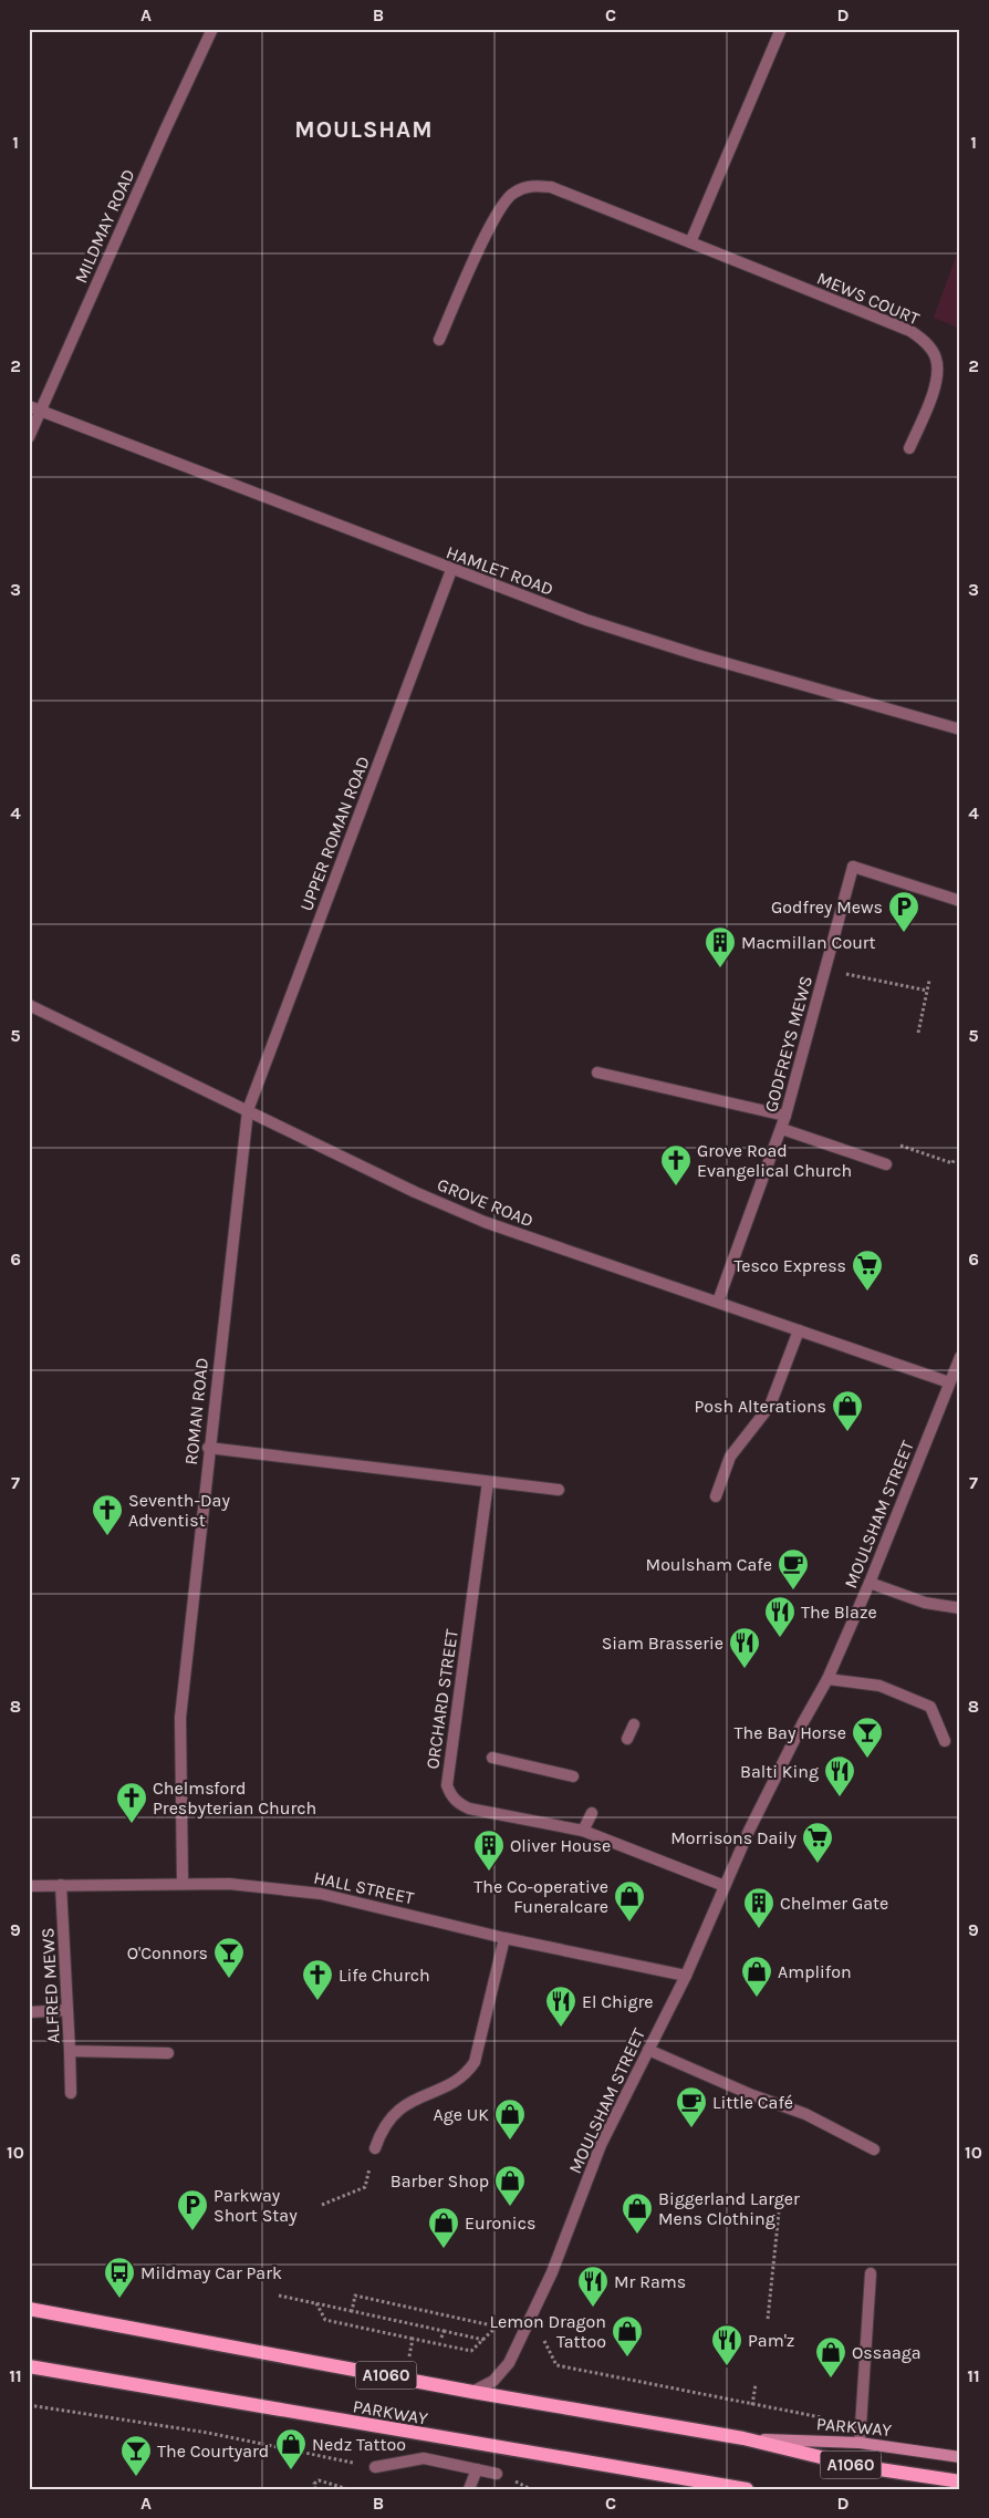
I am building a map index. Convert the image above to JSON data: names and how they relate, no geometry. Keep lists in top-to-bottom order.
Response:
{
  "streets": {
    "main road": ["A1060", "PARKWAY"],
    "street": [
      "MILDMAY ROAD",
      "MEWS COURT",
      "HAMLET ROAD",
      "UPPER ROMAN ROAD",
      "GODFREYS MEWS",
      "GROVE ROAD",
      "ROMAN ROAD",
      "MOULSHAM STREET",
      "ORCHARD STREET",
      "HALL STREET",
      "ALFRED MEWS"
    ]
  },
  "crossings": [
    ["MILDMAY ROAD", "HAMLET ROAD"],
    ["HAMLET ROAD", "UPPER ROMAN ROAD"],
    ["UPPER ROMAN ROAD", "GROVE ROAD"],
    ["UPPER ROMAN ROAD", "ROMAN ROAD"],
    ["GODFREYS MEWS", "GROVE ROAD"],
    ["GROVE ROAD", "ROMAN ROAD"],
    ["GROVE ROAD", "MOULSHAM STREET"],
    ["ROMAN ROAD", "HALL STREET"],
    ["MOULSHAM STREET", "ORCHARD STREET"],
    ["MOULSHAM STREET", "HALL STREET"],
    ["MOULSHAM STREET", "PARKWAY"],
    ["HALL STREET", "ALFRED MEWS"]
  ],
  "districts": ["MOULSHAM"],
  "places": {
    "parking": ["Godfrey Mews", "Parkway Short Stay"],
    "building": ["Macmillan Court", "Oliver House", "Chelmer Gate"],
    "church": [
      "Grove Road Evangelical Church",
      "Seventh-Day Adventist",
      "Chelmsford Presbyterian Church",
      "Life Church"
    ],
    "supermarket": ["Tesco Express", "Morrisons Daily"],
    "shop": [
      "Posh Alterations",
      "The Co-operative Funeralcare",
      "Amplifon",
      "Age UK",
      "Barber Shop",
      "Biggerland Larger Mens Clothing",
      "Euronics",
      "Lemon Dragon Tattoo",
      "Ossaaga",
      "Nedz Tattoo"
    ],
    "cafe": ["Moulsham Cafe", "Little Café"],
    "restaurant": [
      "The Blaze",
      "Siam Brasserie",
      "Balti King",
      "El Chigre",
      "Mr Rams",
      "Pam'z"
    ],
    "bar": ["The Bay Horse", "O'Connors", "The Courtyard"],
    "bus stop": ["Mildmay Car Park"]
  },
  "grid": {
    "columns": [
      "A",
      "B",
      "C",
      "D"
    ],
    "rows": [
      "1",
      "2",
      "3",
      "4",
      "5",
      "6",
      "7",
      "8",
      "9",
      "10",
      "11"
    ]
  }
}
